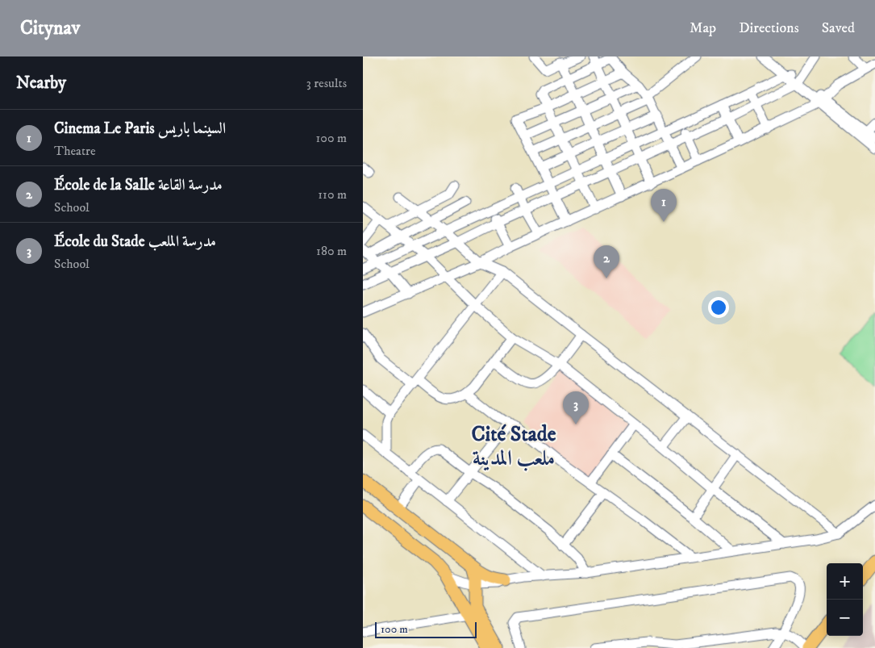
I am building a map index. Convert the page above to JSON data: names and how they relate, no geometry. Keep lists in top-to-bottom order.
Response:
{
  "districts": ["Cité Stade ملعب المدينة"],
  "scale_bar": "100 m",
  "page": {
    "header": "Citynav",
    "nav": ["Map", "Directions", "Saved"],
    "heading": ["Nearby", "3 results"],
    "list": [
      {
        "mark": "1",
        "name": "Cinema Le Paris السينما باريس",
        "note": "Theatre",
        "value": "100 m"
      },
      {
        "mark": "2",
        "name": "École de la Salle مدرسة القاعة",
        "note": "School",
        "value": "110 m"
      },
      {
        "mark": "3",
        "name": "École du Stade مدرسة الملعب",
        "note": "School",
        "value": "180 m"
      }
    ],
    "pins": ["1", "2", "3"],
    "map_buttons": ["+", "−"],
    "scale": "100 m"
  }
}
